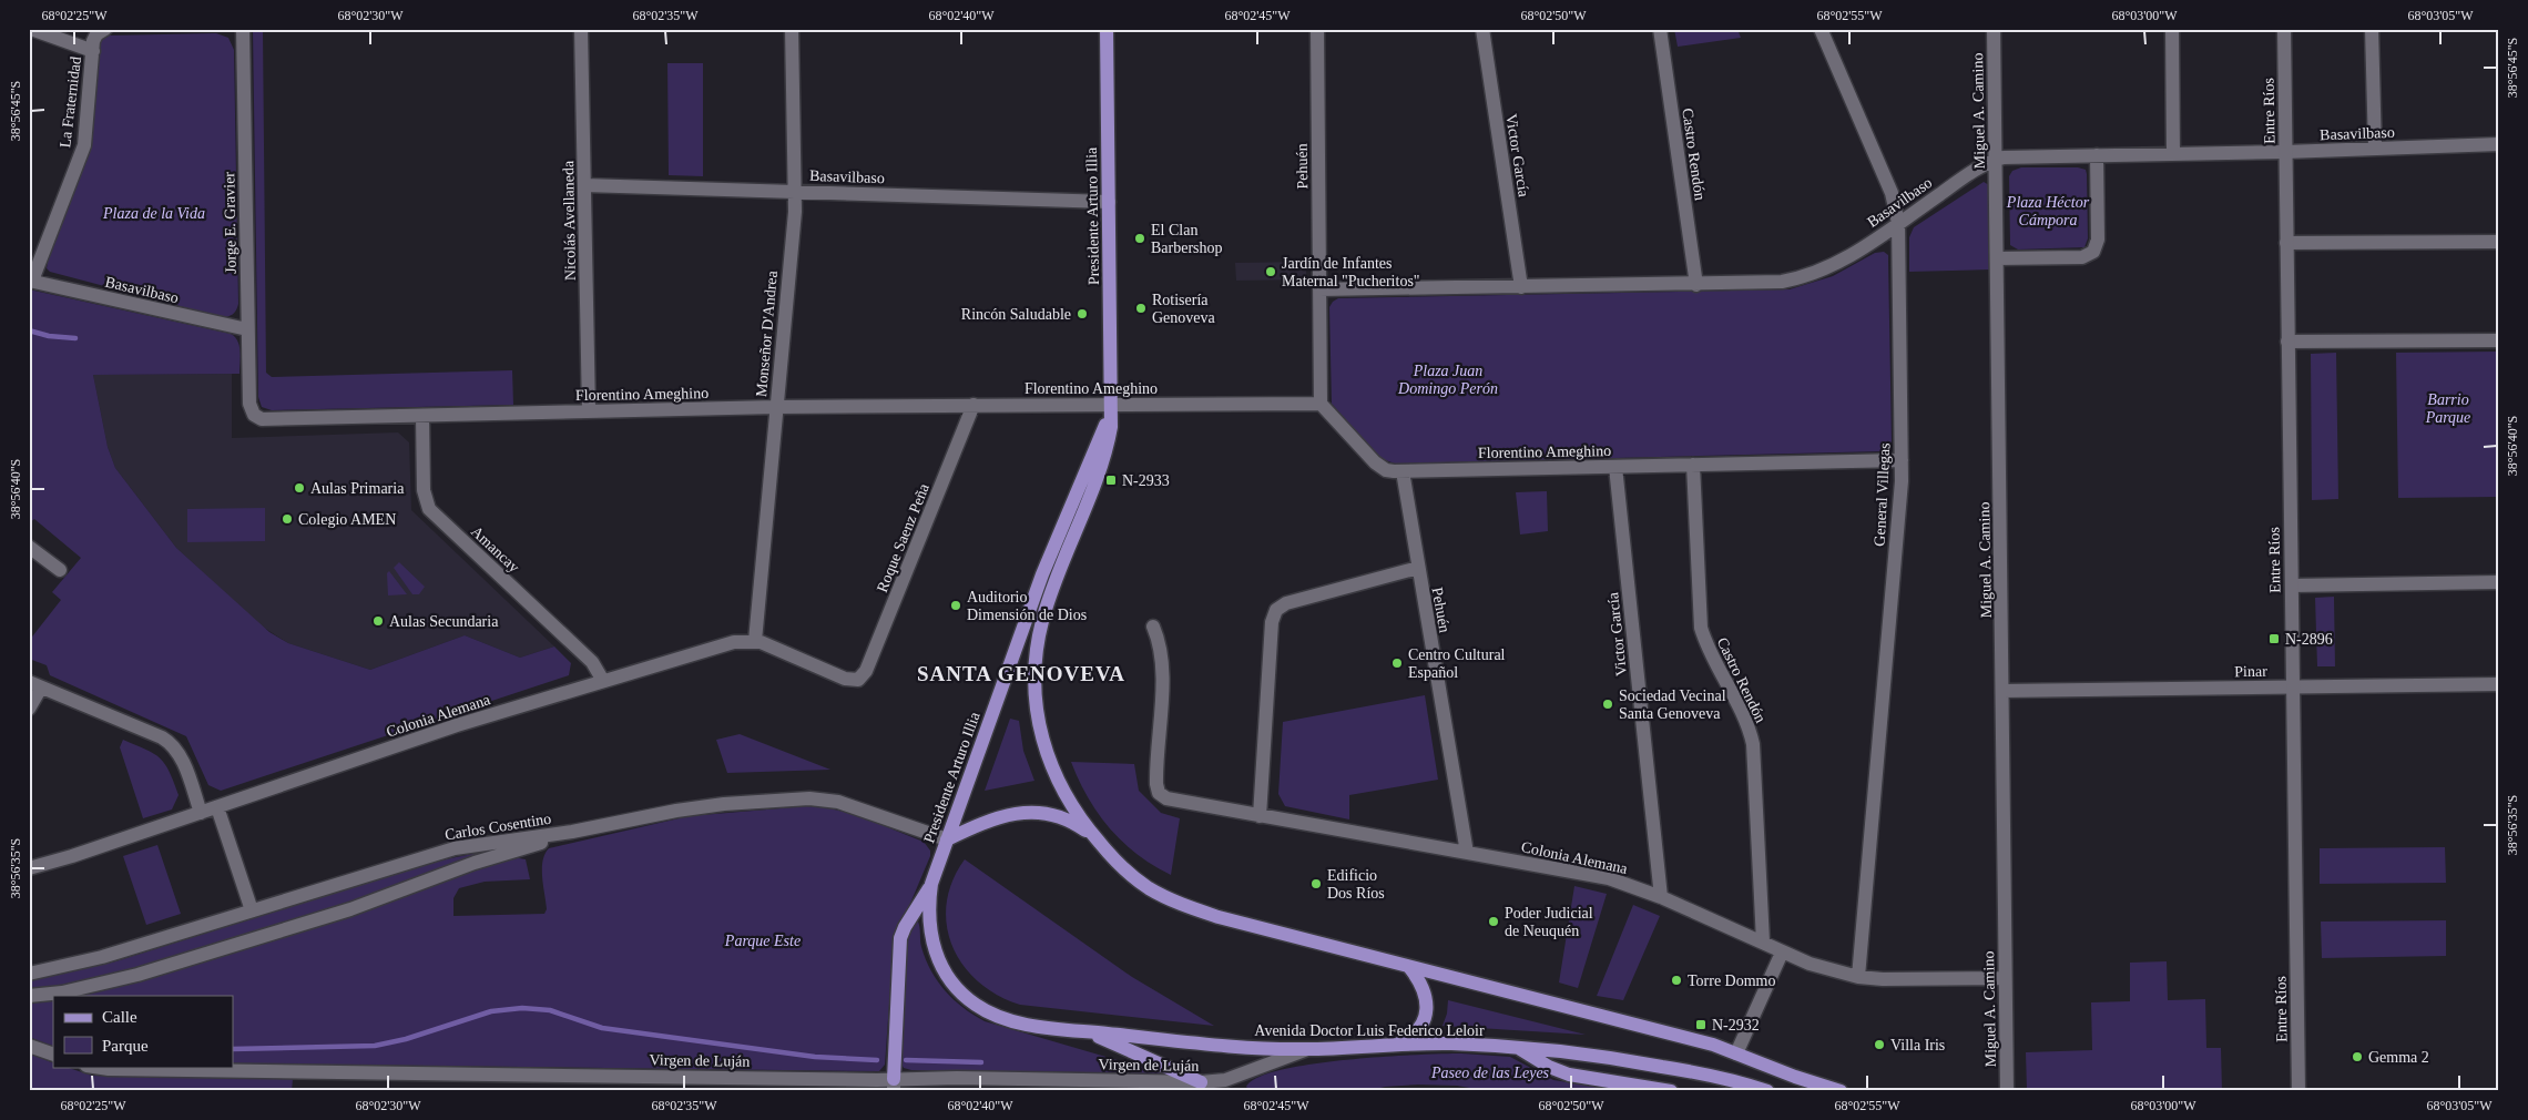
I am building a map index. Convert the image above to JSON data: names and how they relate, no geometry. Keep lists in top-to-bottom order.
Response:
{
  "streets": {
    "main road": ["Presidente Arturo Illia", "Avenida Doctor Luis Federico Leloir"],
    "street": [
      "La Fraternidad",
      "Miguel A. Camino",
      "Entre Ríos",
      "Basavilbaso",
      "Castro Rendón",
      "Victor García",
      "Pehuén",
      "Nicolás Avellaneda",
      "Jorge E. Gravier",
      "Monseñor D'Andrea",
      "Florentino Ameghino",
      "General Villegas",
      "Roque Saenz Peña",
      "Amancay",
      "Pinar",
      "Colonia Alemana",
      "Carlos Cosentino",
      "Virgen de Luján"
    ]
  },
  "crossings": [
    ["La Fraternidad", "Basavilbaso"],
    ["Miguel A. Camino", "Basavilbaso"],
    ["Miguel A. Camino", "Pinar"],
    ["Miguel A. Camino", "Colonia Alemana"],
    ["Entre Ríos", "Basavilbaso"],
    ["Entre Ríos", "Pinar"],
    ["Basavilbaso", "Castro Rendón"],
    ["Basavilbaso", "Victor García"],
    ["Basavilbaso", "Pehuén"],
    ["Basavilbaso", "Presidente Arturo Illia"],
    ["Basavilbaso", "Nicolás Avellaneda"],
    ["Basavilbaso", "Jorge E. Gravier"],
    ["Basavilbaso", "Monseñor D'Andrea"],
    ["Basavilbaso", "General Villegas"],
    ["Castro Rendón", "Florentino Ameghino"],
    ["Castro Rendón", "Colonia Alemana"],
    ["Victor García", "Florentino Ameghino"],
    ["Victor García", "Colonia Alemana"],
    ["Pehuén", "Florentino Ameghino"],
    ["Pehuén", "Colonia Alemana"],
    ["Presidente Arturo Illia", "Florentino Ameghino"],
    ["Presidente Arturo Illia", "Carlos Cosentino"],
    ["Presidente Arturo Illia", "Avenida Doctor Luis Federico Leloir"],
    ["Nicolás Avellaneda", "Florentino Ameghino"],
    ["Jorge E. Gravier", "Florentino Ameghino"],
    ["Monseñor D'Andrea", "Florentino Ameghino"],
    ["Monseñor D'Andrea", "Colonia Alemana"],
    ["Florentino Ameghino", "General Villegas"],
    ["Florentino Ameghino", "Roque Saenz Peña"],
    ["Florentino Ameghino", "Amancay"],
    ["General Villegas", "Colonia Alemana"],
    ["Roque Saenz Peña", "Colonia Alemana"],
    ["Amancay", "Colonia Alemana"],
    ["Avenida Doctor Luis Federico Leloir", "Virgen de Luján"]
  ],
  "districts": ["SANTA GENOVEVA"],
  "parks": [
    "Plaza Héctor Cámpora",
    "Plaza de la Vida",
    "Plaza Juan Domingo Perón",
    "Barrio Parque",
    "Parque Este",
    "Paseo de las Leyes"
  ],
  "places": {
    "other": [
      "El Clan Barbershop",
      "Jardín de Infantes Maternal \"Pucheritos\"",
      "Rotisería Genoveva",
      "Rincón Saludable",
      "Aulas Primaria",
      "Colegio AMEN",
      "Auditorio Dimensión de Dios",
      "Aulas Secundaria",
      "Centro Cultural Español",
      "Sociedad Vecinal Santa Genoveva",
      "Edificio Dos Ríos",
      "Poder Judicial de Neuquén",
      "Torre Dommo",
      "Villa Iris",
      "Gemma 2"
    ],
    "transit": ["N-2933", "N-2896", "N-2932"]
  },
  "legend": ["Calle", "Parque"],
  "coordinates": [
    "68°02'25\"W",
    "68°02'30\"W",
    "68°02'35\"W",
    "68°02'40\"W",
    "68°02'45\"W",
    "68°02'50\"W",
    "68°02'55\"W",
    "68°03'00\"W",
    "68°03'05\"W",
    "38°56'45\"S",
    "38°56'40\"S",
    "38°56'35\"S"
  ]
}
